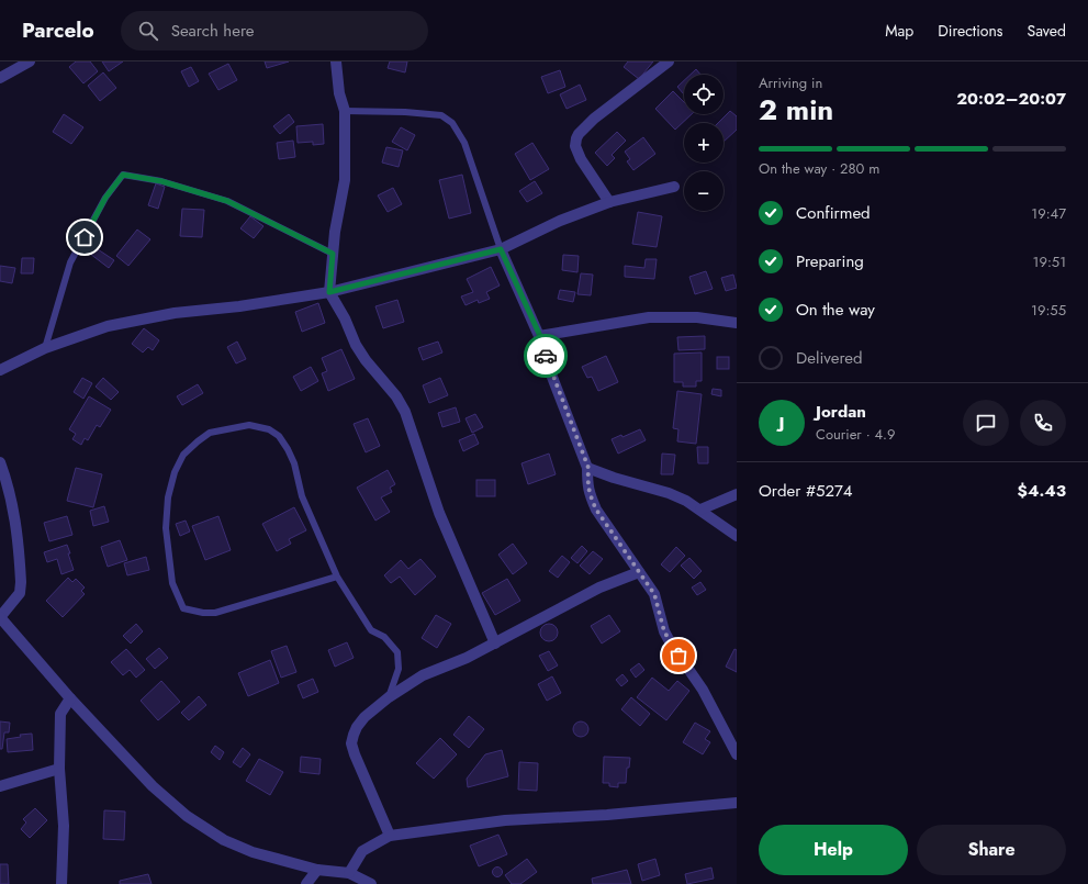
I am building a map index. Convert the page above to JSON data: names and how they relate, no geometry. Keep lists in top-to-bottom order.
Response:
{
  "page": {
    "header": "Parcelo",
    "search": "Search here",
    "nav": ["Map", "Directions", "Saved"],
    "heading": ["2 min", "Arriving in", "20:02–20:07"],
    "panel": [
      "Jordan",
      "Courier · 4.9",
      "Order #5274",
      "$4.43"
    ],
    "map_buttons": ["+", "−"],
    "bar": "On the way · 280 m",
    "list": [
      ["Confirmed", "19:47"],
      ["Preparing", "19:51"],
      ["On the way", "19:55"],
      "Delivered"
    ],
    "round": "J",
    "buttons": ["Help", "Share"]
  }
}
